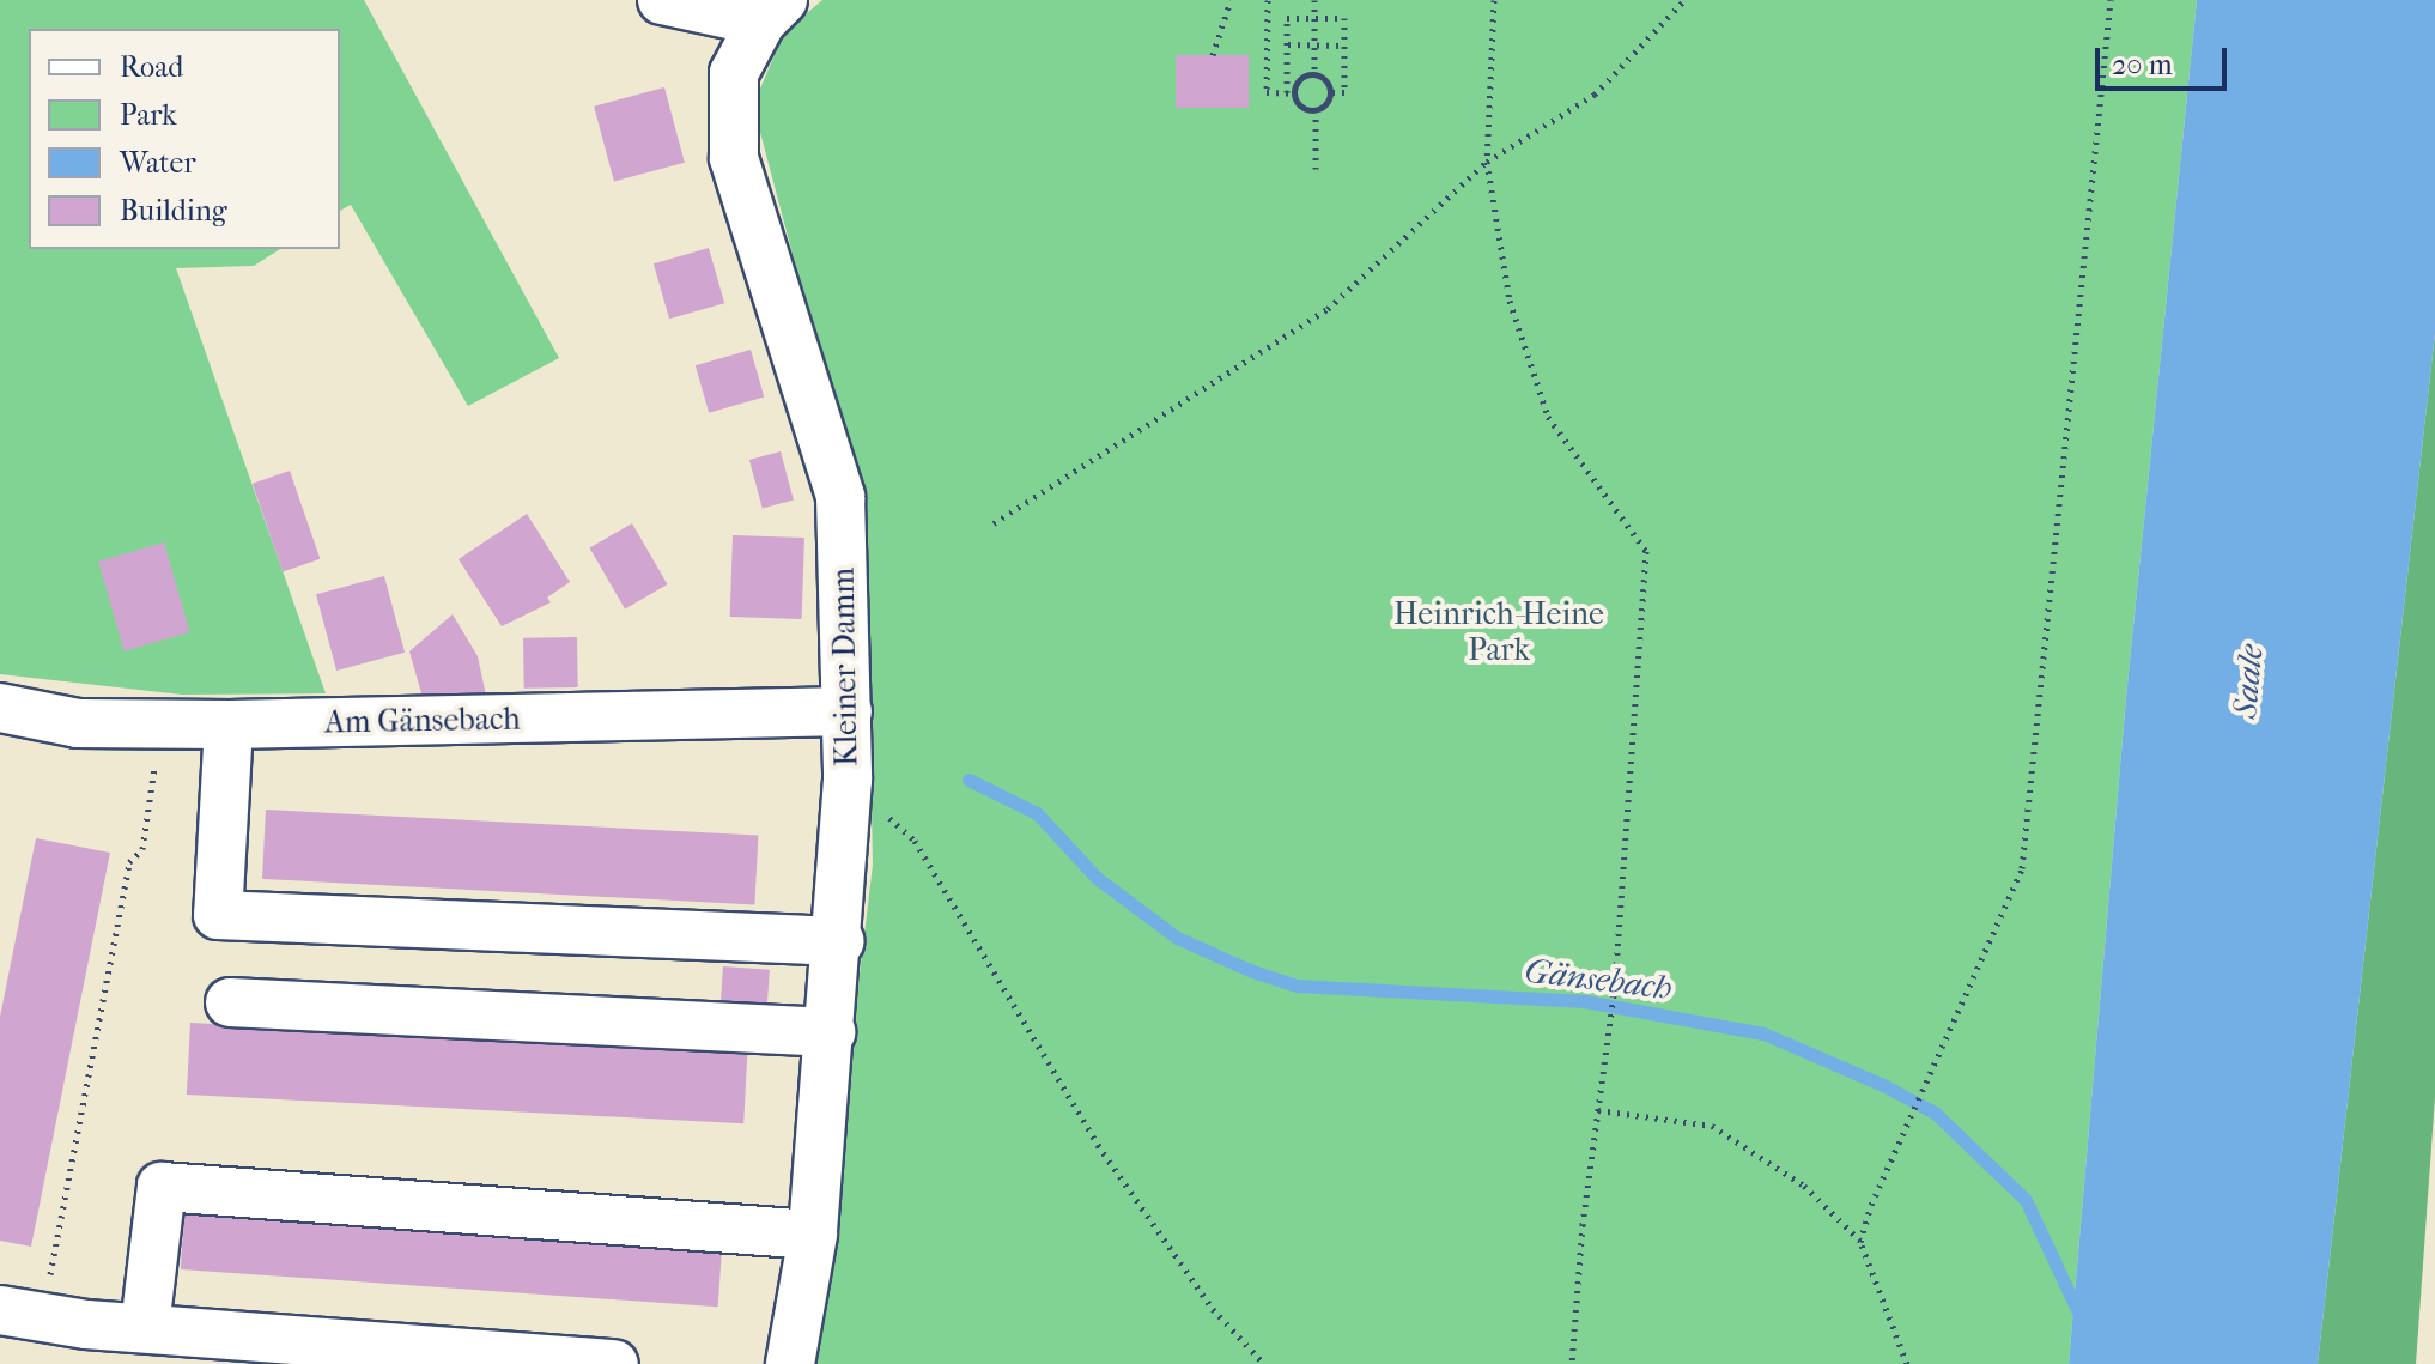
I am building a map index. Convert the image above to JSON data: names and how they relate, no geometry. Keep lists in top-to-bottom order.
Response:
{
  "streets": {
    "street": ["Kleiner Damm", "Am Gänsebach"]
  },
  "crossings": [
    ["Kleiner Damm", "Am Gänsebach"]
  ],
  "water": ["Saale", "Gänsebach"],
  "parks": ["Heinrich-Heine Park"],
  "legend": [
    "Road",
    "Park",
    "Water",
    "Building"
  ],
  "scale_bar": "20 m"
}
